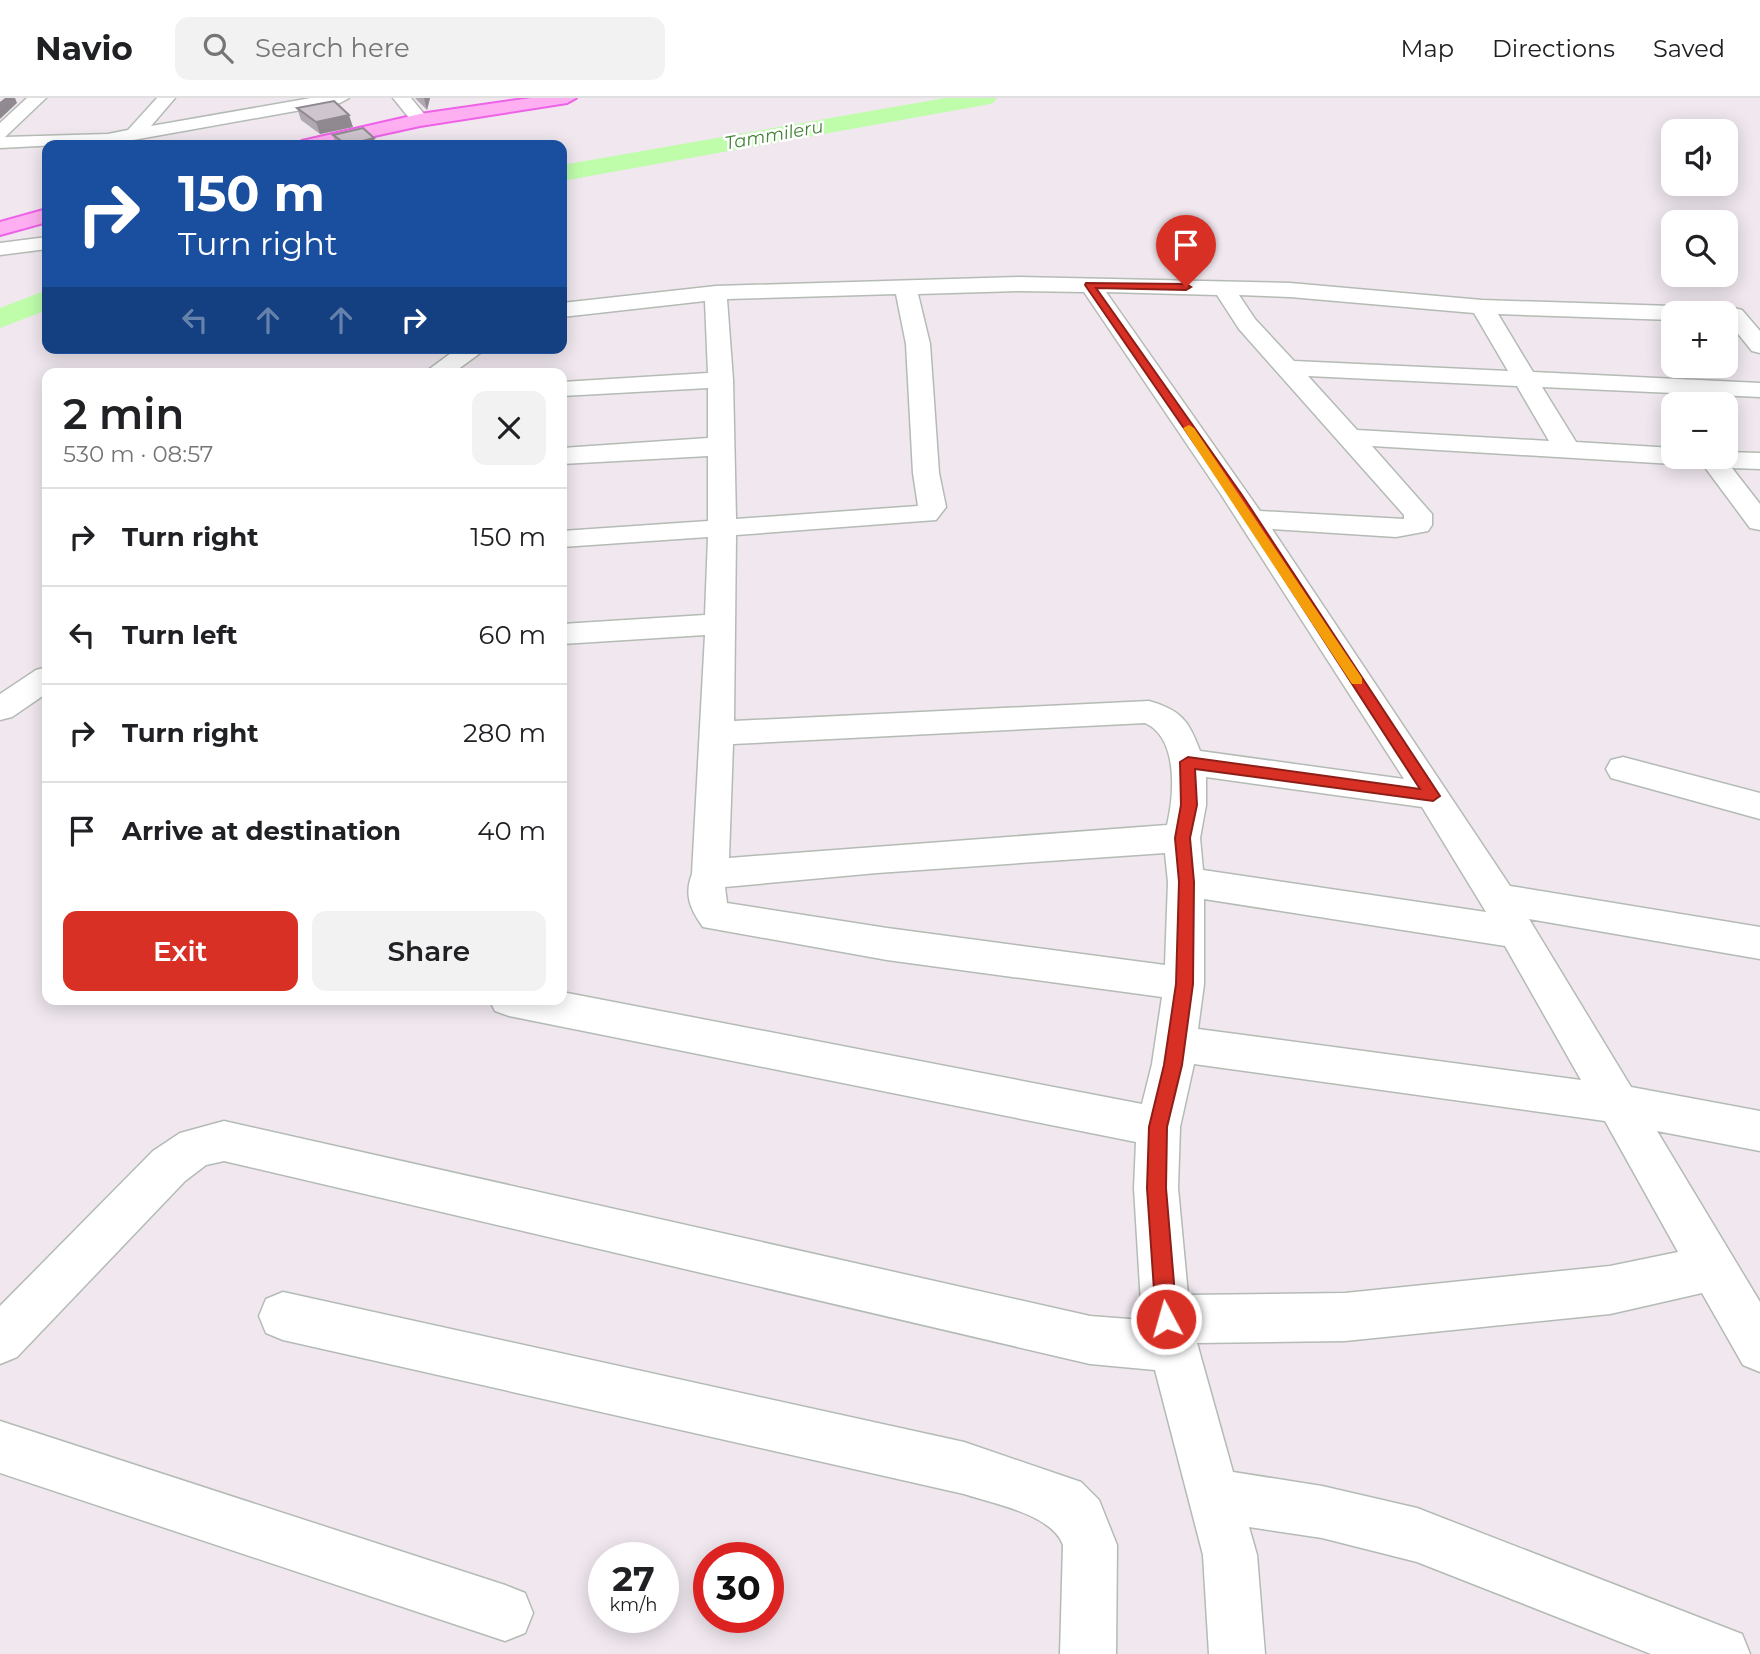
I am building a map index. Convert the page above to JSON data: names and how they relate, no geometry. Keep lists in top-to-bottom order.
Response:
{
  "water": ["Tammileru"],
  "page": {
    "header": "Navio",
    "search": "Search here",
    "nav": ["Map", "Directions", "Saved"],
    "map_buttons": ["+", "−"],
    "turn": ["150 m", "Turn right"],
    "heading": ["2 min", "530 m · 08:57"],
    "list": [
      {
        "name": "Turn right",
        "value": "150 m"
      },
      {
        "name": "Turn left",
        "value": "60 m"
      },
      {
        "name": "Turn right",
        "value": "280 m"
      },
      {
        "name": "Arrive at destination",
        "value": "40 m"
      }
    ],
    "buttons": ["Exit", "Share"],
    "speed": "27 km/h",
    "limit": "30"
  }
}
